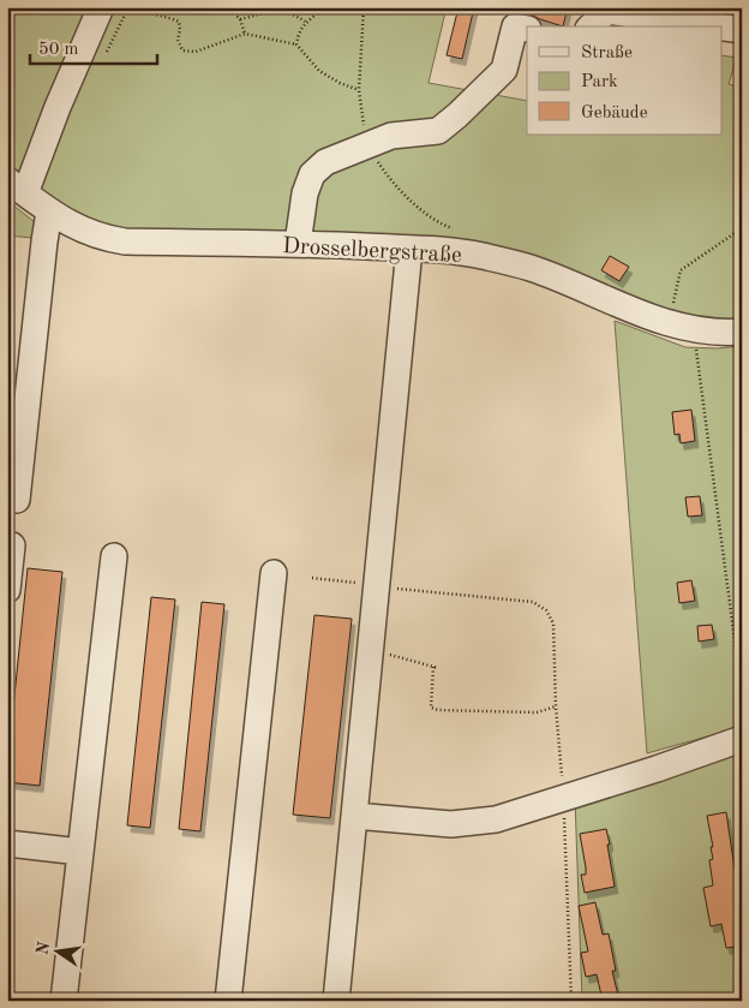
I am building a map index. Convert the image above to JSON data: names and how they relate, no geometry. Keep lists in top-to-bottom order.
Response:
{
  "streets": {
    "street": ["Drosselbergstraße"]
  },
  "legend": ["Straße", "Park", "Gebäude"],
  "scale_bar": "50 m",
  "north": "left"
}
